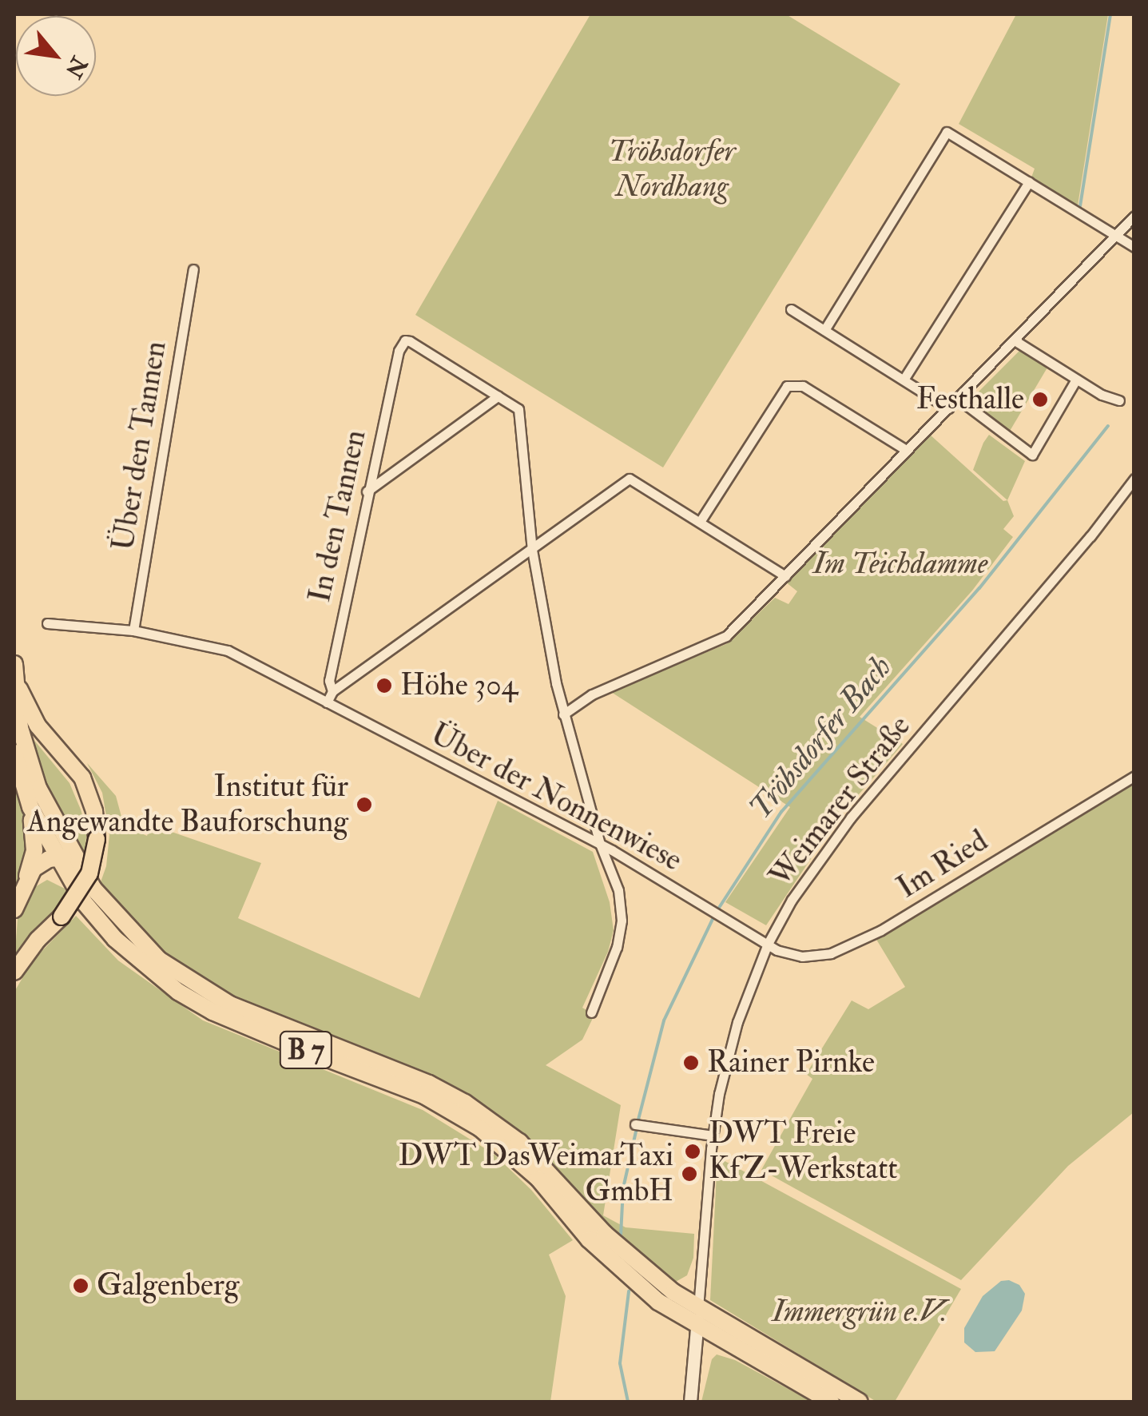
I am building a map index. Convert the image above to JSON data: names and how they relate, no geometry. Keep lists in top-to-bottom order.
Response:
{
  "streets": {
    "main road": ["B 7"],
    "street": [
      "Über den Tannen",
      "In den Tannen",
      "Über der Nonnenwiese",
      "Weimarer Straße",
      "Im Ried"
    ]
  },
  "crossings": [
    ["Über den Tannen", "Über der Nonnenwiese"],
    ["In den Tannen", "Über der Nonnenwiese"],
    ["Über der Nonnenwiese", "Weimarer Straße"],
    ["Über der Nonnenwiese", "Im Ried"],
    ["Weimarer Straße", "Im Ried"],
    ["Weimarer Straße", "B 7"]
  ],
  "water": ["Tröbsdorfer Bach"],
  "parks": ["Tröbsdorfer Nordhang", "Im Teichdamme", "Immergrün e.V."],
  "places": [
    "Festhalle",
    "Höhe 304",
    "Institut für Angewandte Bauforschung",
    "Rainer Pirnke",
    "DWT Freie KfZ-Werkstatt",
    "DWT DasWeimarTaxi GmbH",
    "Galgenberg"
  ],
  "north": "bottom right"
}
